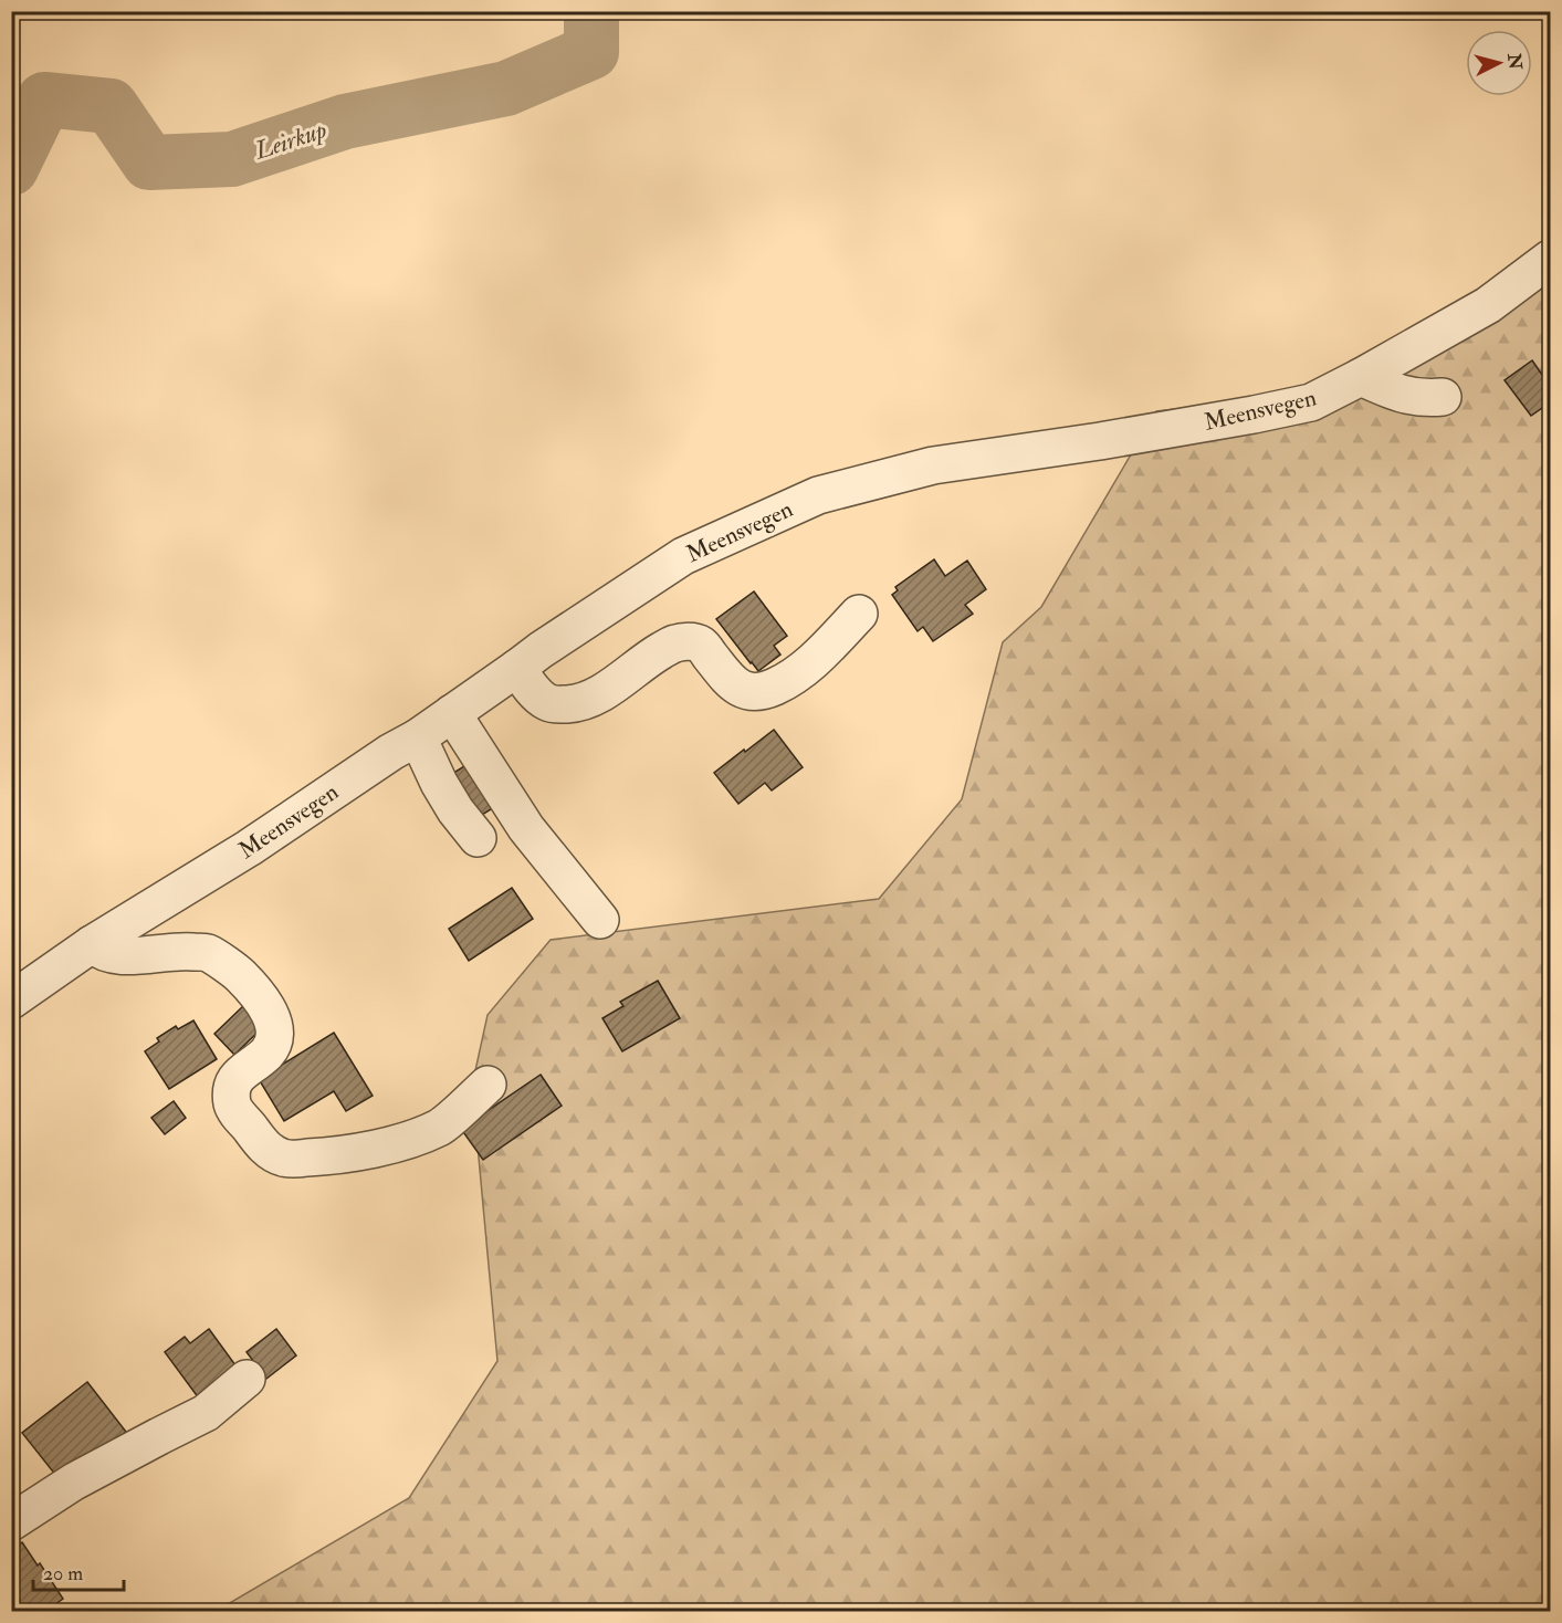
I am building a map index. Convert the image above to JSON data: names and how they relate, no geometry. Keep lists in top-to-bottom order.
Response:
{
  "streets": {
    "street": ["Meensvegen"]
  },
  "water": ["Leirkup"],
  "scale_bar": "20 m",
  "north": "right"
}
